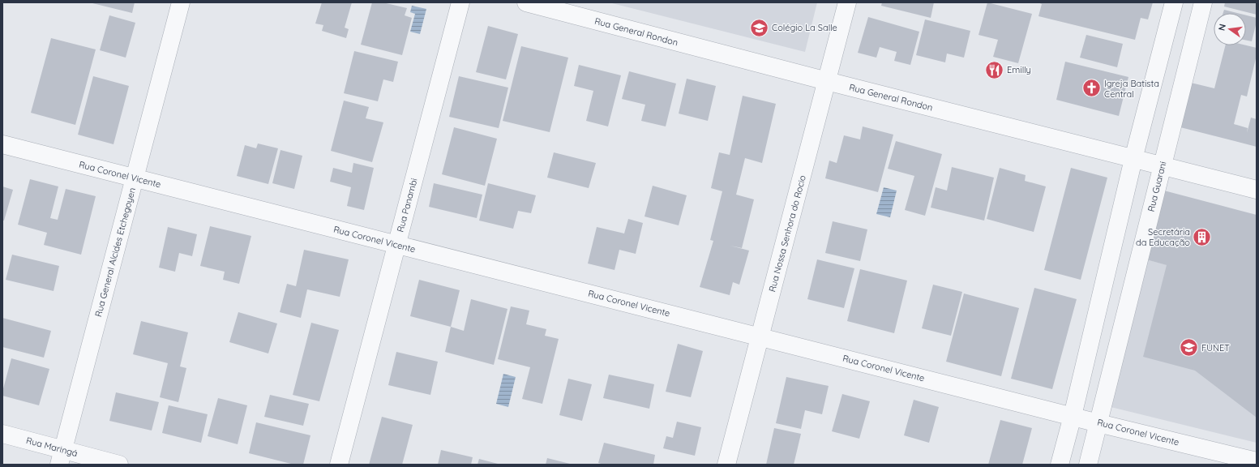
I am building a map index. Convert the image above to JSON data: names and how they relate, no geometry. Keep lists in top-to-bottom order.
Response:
{
  "streets": {
    "street": [
      "Rua General Rondon",
      "Rua Coronel Vicente",
      "Rua Guarani",
      "Rua Panambi",
      "Rua Nossa Senhora do Rocio",
      "Rua General Alcides Etchegoyen",
      "Rua Maringá"
    ]
  },
  "crossings": [
    ["Rua General Rondon", "Rua Guarani"],
    ["Rua General Rondon", "Rua Nossa Senhora do Rocio"],
    ["Rua Coronel Vicente", "Rua Guarani"],
    ["Rua Coronel Vicente", "Rua Panambi"],
    ["Rua Coronel Vicente", "Rua Nossa Senhora do Rocio"],
    ["Rua Coronel Vicente", "Rua General Alcides Etchegoyen"],
    ["Rua General Alcides Etchegoyen", "Rua Maringá"]
  ],
  "places": {
    "school or university": ["Colégio La Salle", "FUNET"],
    "restaurant": ["Emilly"],
    "church": ["Igreja Batista Central"],
    "building": ["Secretária da Educação"]
  },
  "north": "left"
}
